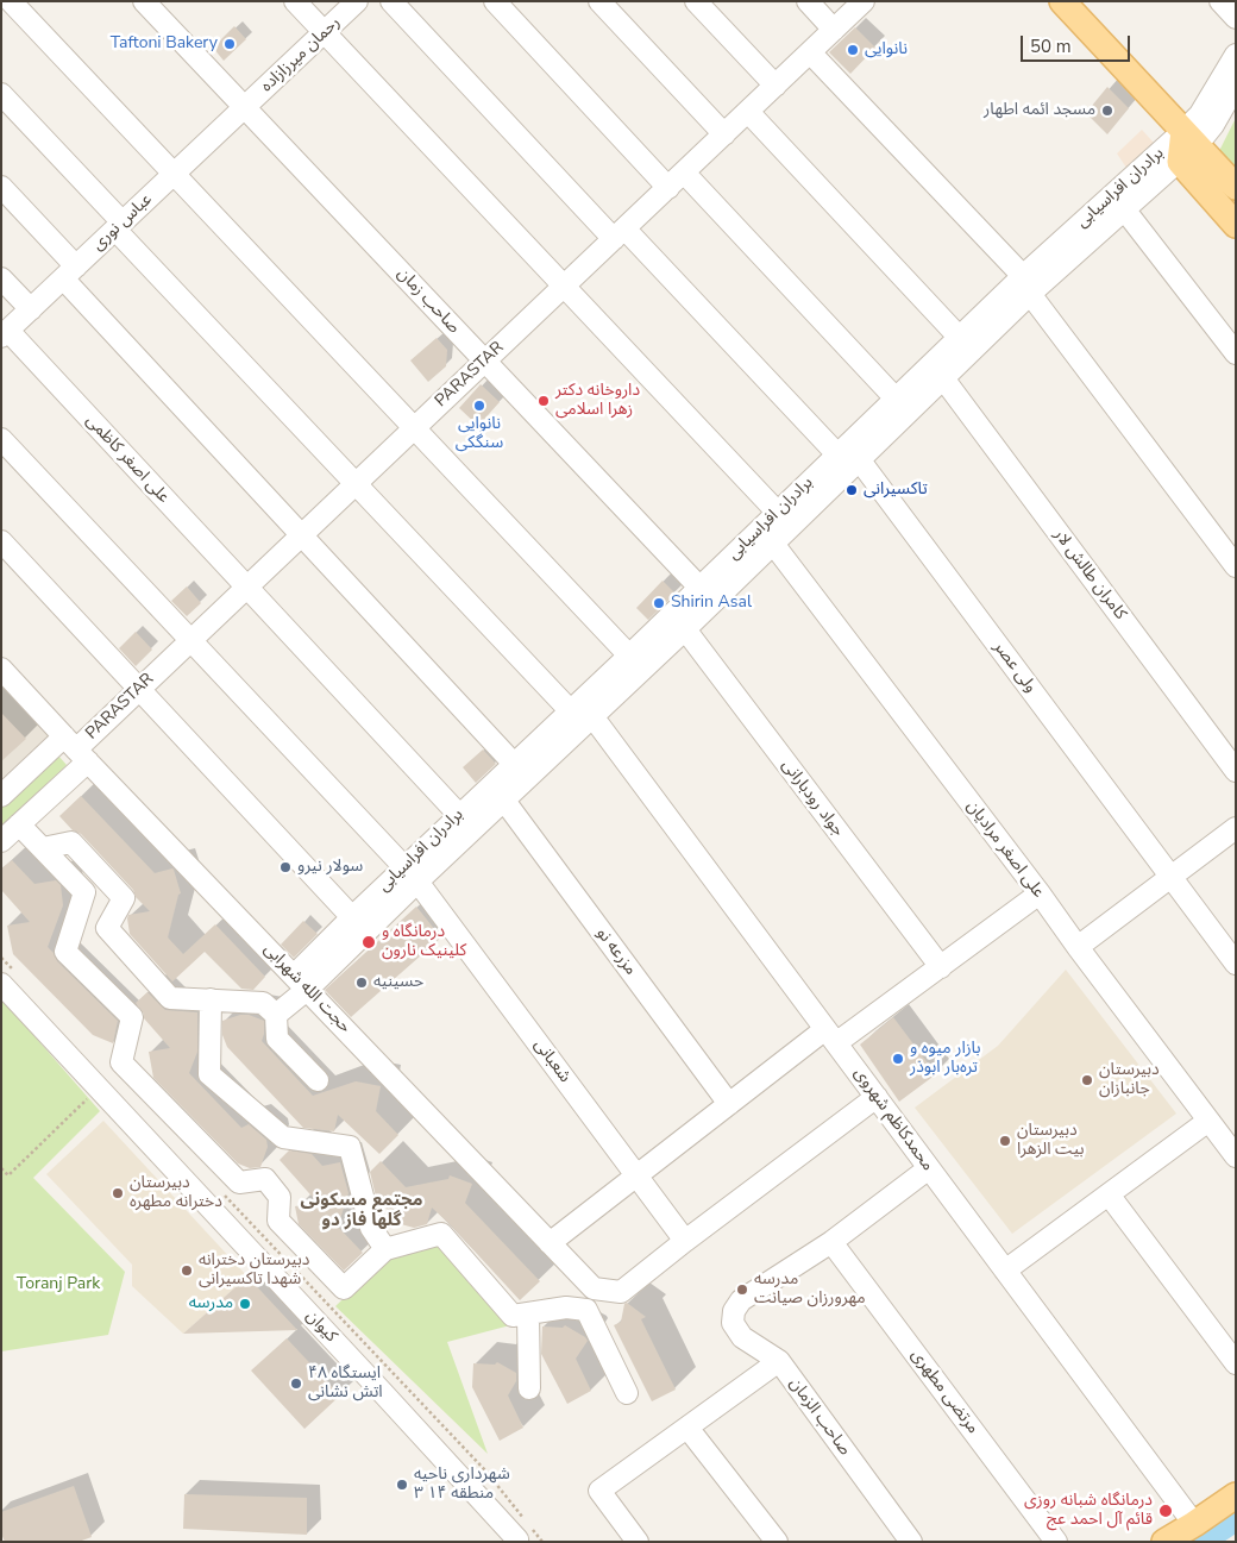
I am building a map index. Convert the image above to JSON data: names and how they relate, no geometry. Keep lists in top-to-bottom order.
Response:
{
  "streets": {
    "street": [
      "رحمان میرزازاده",
      "برادران افراسیابی",
      "عباس نوری",
      "صاحب زمان",
      "PARASTAR",
      "علی اصغر کاظمی",
      "کامران طالش لار",
      "ولی عصر",
      "جواد رودبارانی",
      "علی اصغر مرادیان",
      "مزرعه نو",
      "حجت الله شهرابی",
      "شعبانی",
      "محمدکاظم شهروی",
      "کیوان",
      "مرتضی مطهری",
      "صاحب الزمان"
    ]
  },
  "crossings": [
    ["رحمان میرزازاده", "عباس نوری"],
    ["رحمان میرزازاده", "صاحب زمان"],
    ["برادران افراسیابی", "صاحب زمان"],
    ["برادران افراسیابی", "علی اصغر کاظمی"],
    ["برادران افراسیابی", "کامران طالش لار"],
    ["برادران افراسیابی", "ولی عصر"],
    ["برادران افراسیابی", "جواد رودبارانی"],
    ["برادران افراسیابی", "علی اصغر مرادیان"],
    ["برادران افراسیابی", "مزرعه نو"],
    ["برادران افراسیابی", "حجت الله شهرابی"],
    ["برادران افراسیابی", "شعبانی"],
    ["برادران افراسیابی", "محمدکاظم شهروی"],
    ["عباس نوری", "صاحب زمان"],
    ["عباس نوری", "علی اصغر کاظمی"],
    ["صاحب زمان", "PARASTAR"],
    ["PARASTAR", "علی اصغر کاظمی"],
    ["PARASTAR", "حجت الله شهرابی"],
    ["PARASTAR", "شعبانی"],
    ["حجت الله شهرابی", "شعبانی"],
    ["مرتضی مطهری", "صاحب الزمان"]
  ],
  "districts": ["مجتمع مسکونی گلها فاز دو"],
  "parks": ["Toranj Park"],
  "places": [
    "Taftoni Bakery",
    "نانوایی",
    "مسجد ائمه اطهار",
    "داروخانه دکتر زهرا اسلامی",
    "نانوایی سنگکی",
    "تاکسیرانی",
    "Shirin Asal",
    "سولار نیرو",
    "درمانگاه و کلینیک نارون",
    "حسینیه",
    "بازار میوه و تره‌بار ابوذر",
    "دبیرستان جانبازان",
    "دبیرستان بیت الزهرا",
    "دبیرستان دخترانه مطهره",
    "دبیرستان دخترانه شهدا تاکسیرانی",
    "مدرسه مهرورزان صیانت",
    "مدرسه",
    "ایستگاه ۴۸ اتش نشانی",
    "شهرداری ناحیه ۳ منطقه ۱۴",
    "درمانگاه شبانه روزی قائم آل احمد عج"
  ],
  "scale_bar": "50 m"
}
